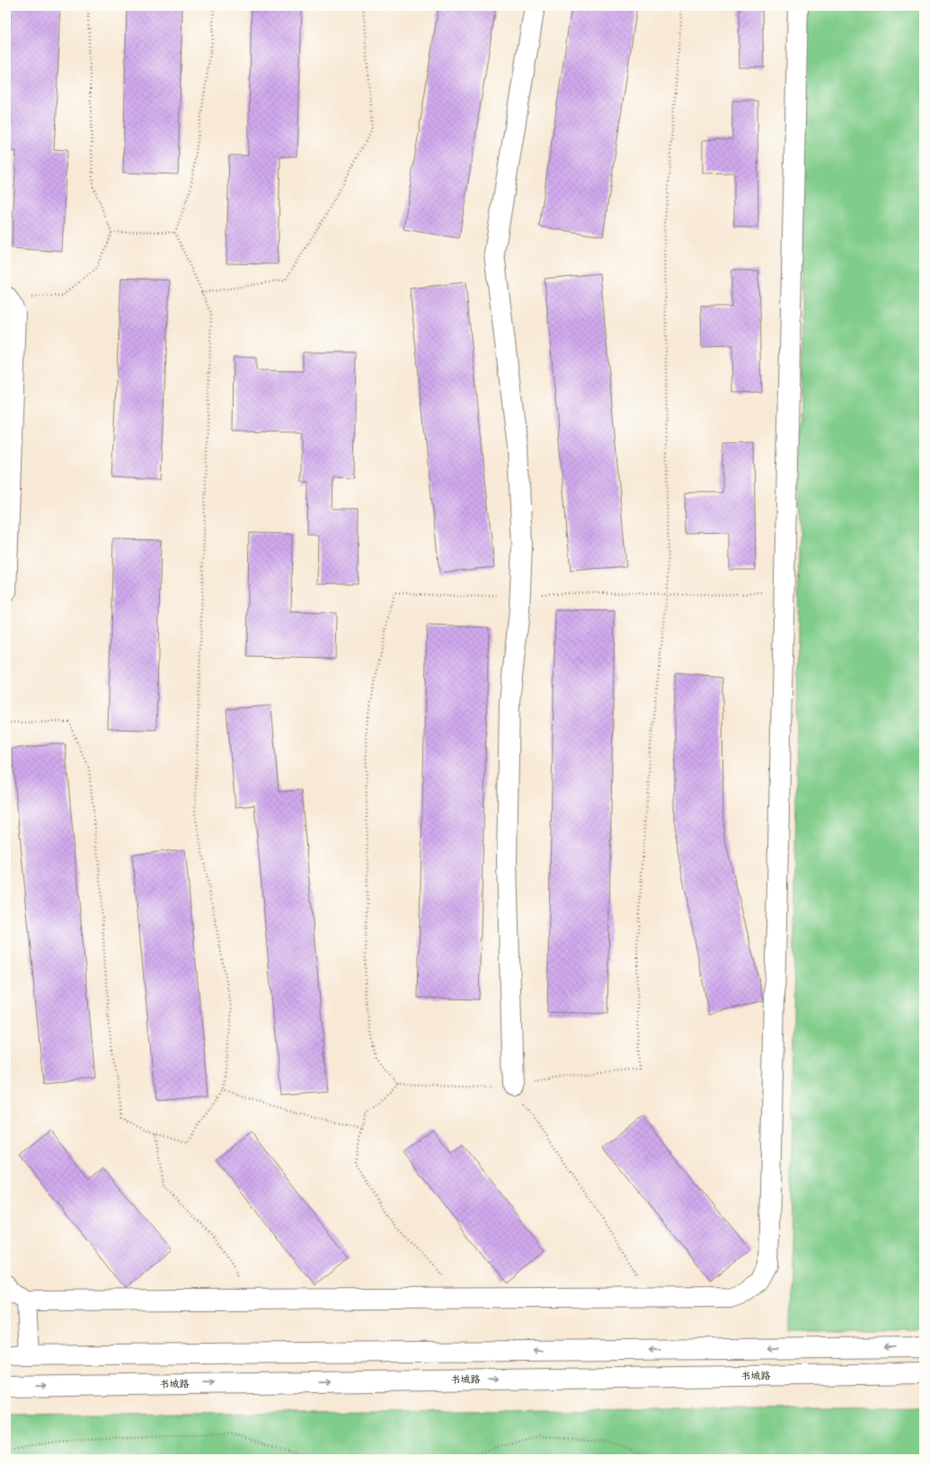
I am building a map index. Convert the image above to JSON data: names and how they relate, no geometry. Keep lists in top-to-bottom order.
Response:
{
  "streets": {
    "street": ["书城路"]
  }
}
